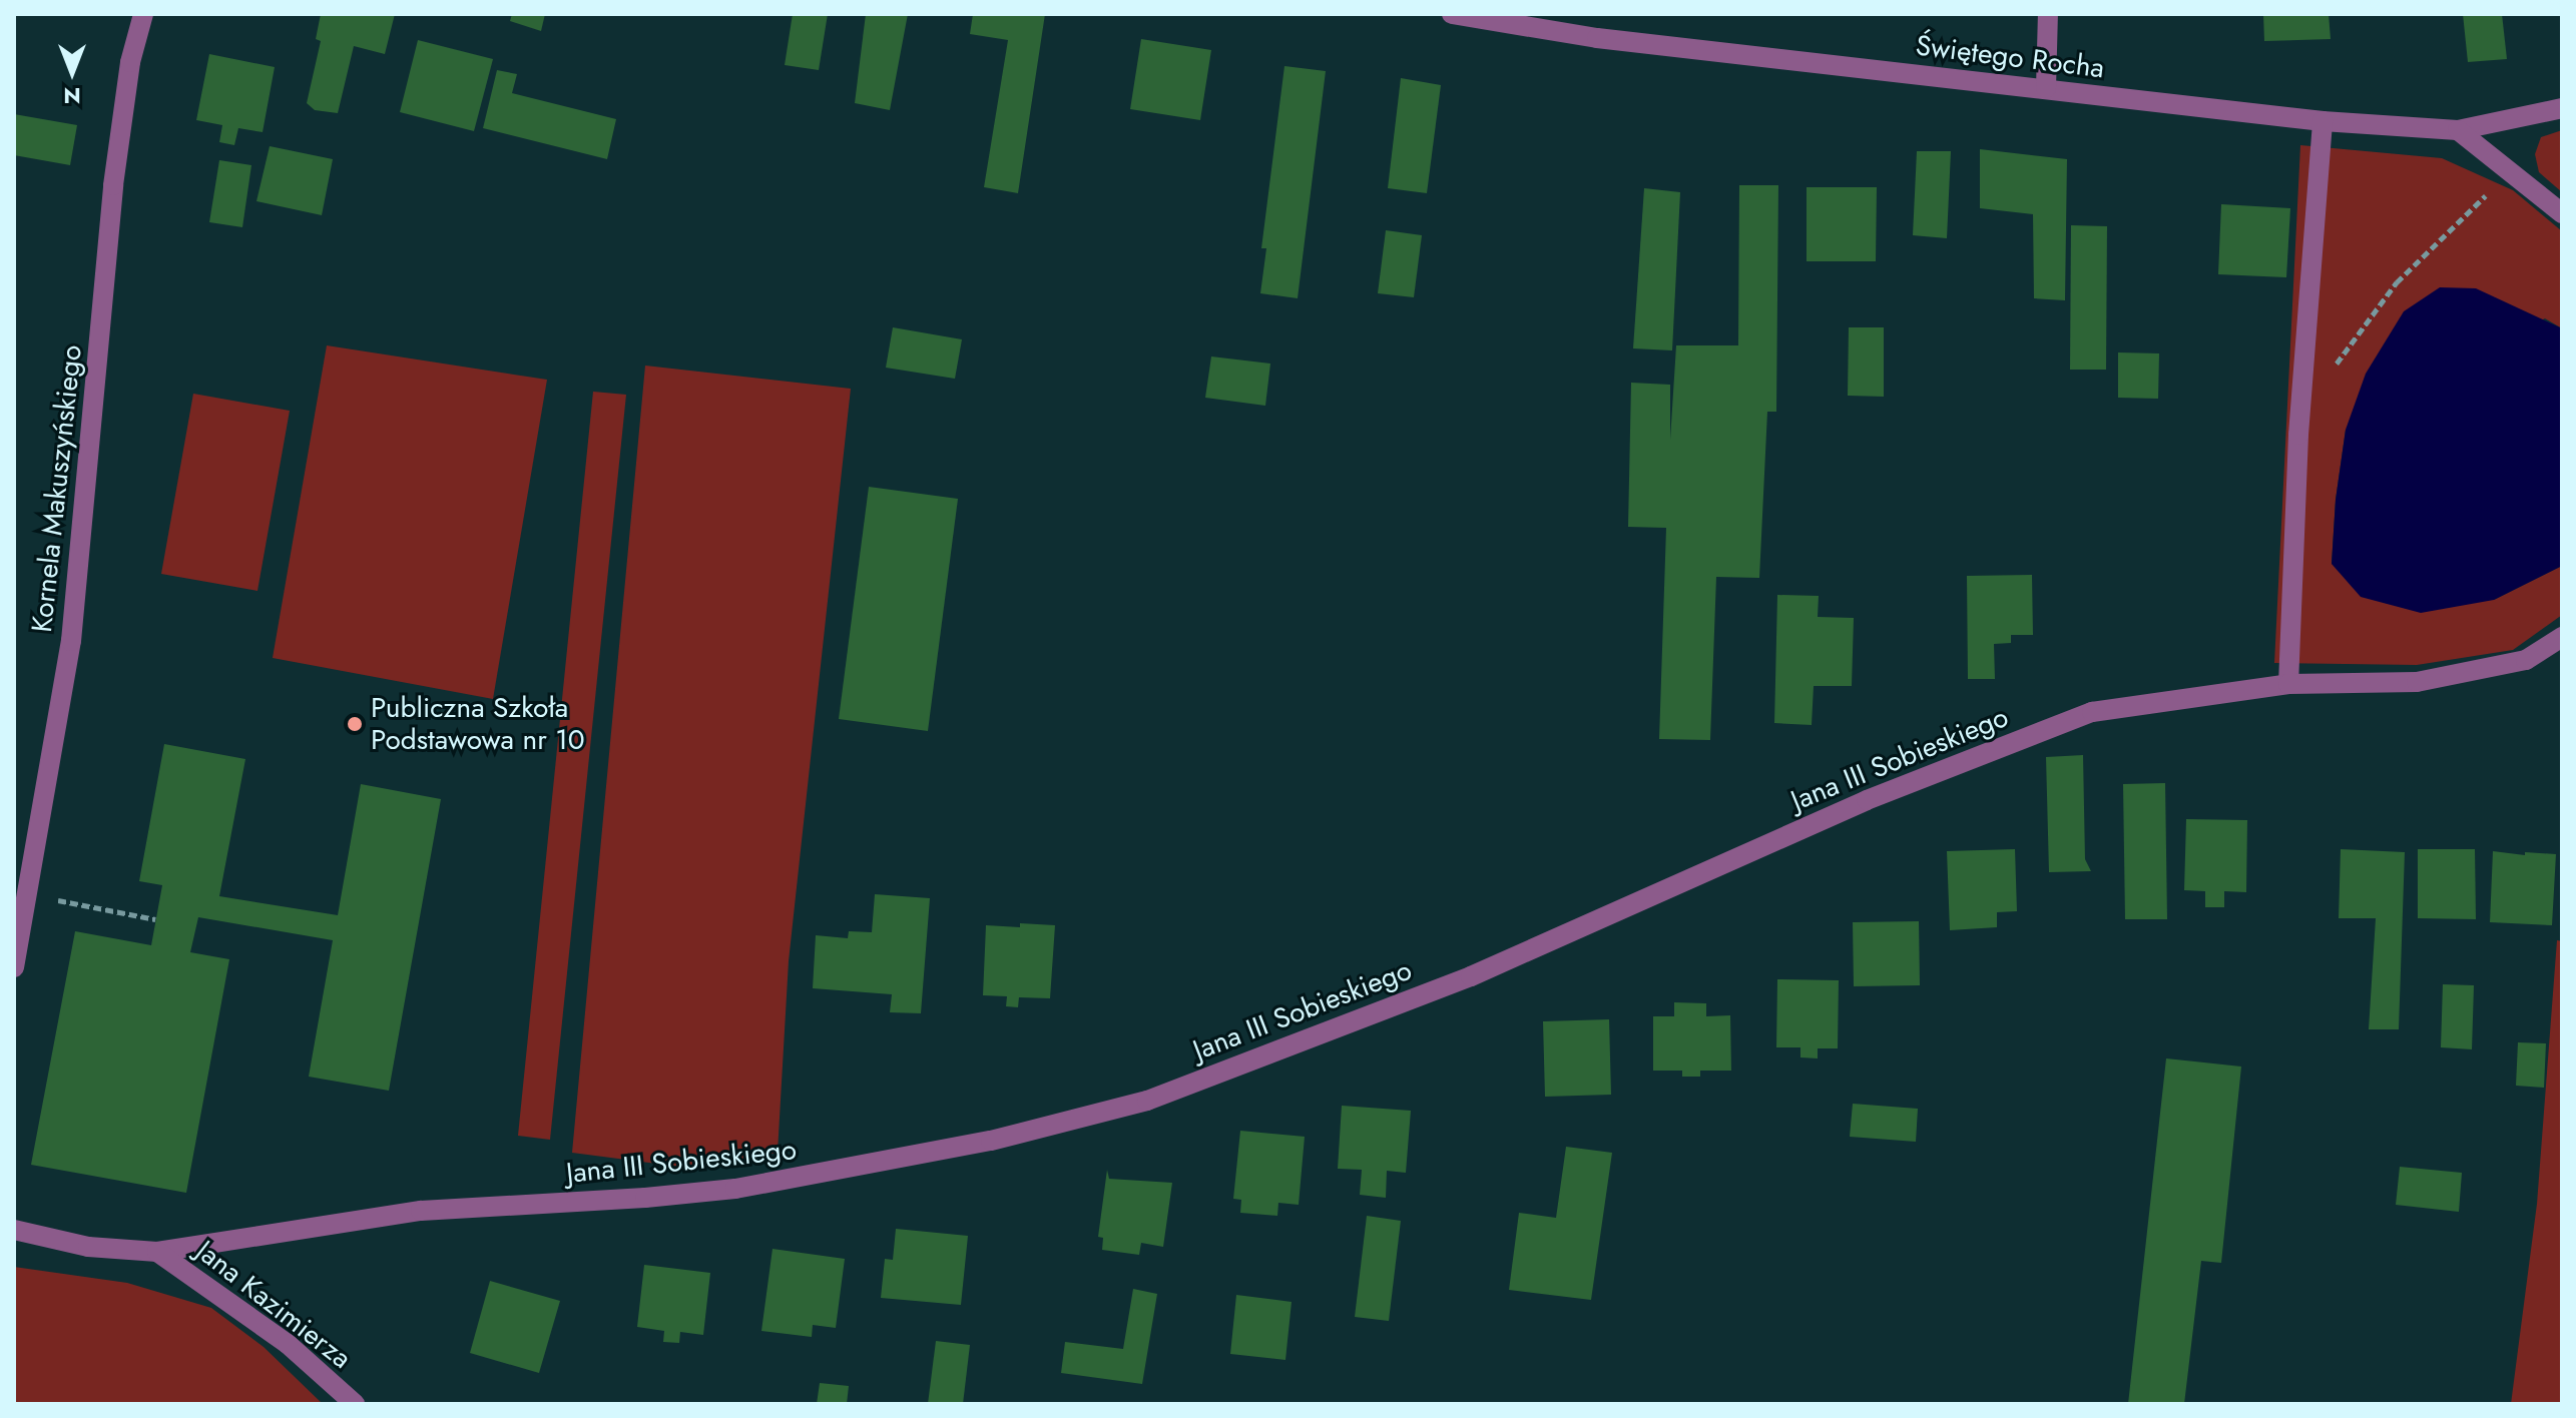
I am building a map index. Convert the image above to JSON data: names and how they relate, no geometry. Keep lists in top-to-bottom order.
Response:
{
  "streets": {
    "street": [
      "Świętego Rocha",
      "Kornela Makuszyńskiego",
      "Jana III Sobieskiego",
      "Jana Kazimierza"
    ]
  },
  "crossings": [
    ["Jana III Sobieskiego", "Jana Kazimierza"]
  ],
  "places": ["Publiczna Szkoła Podstawowa nr 10"],
  "north": "bottom"
}
